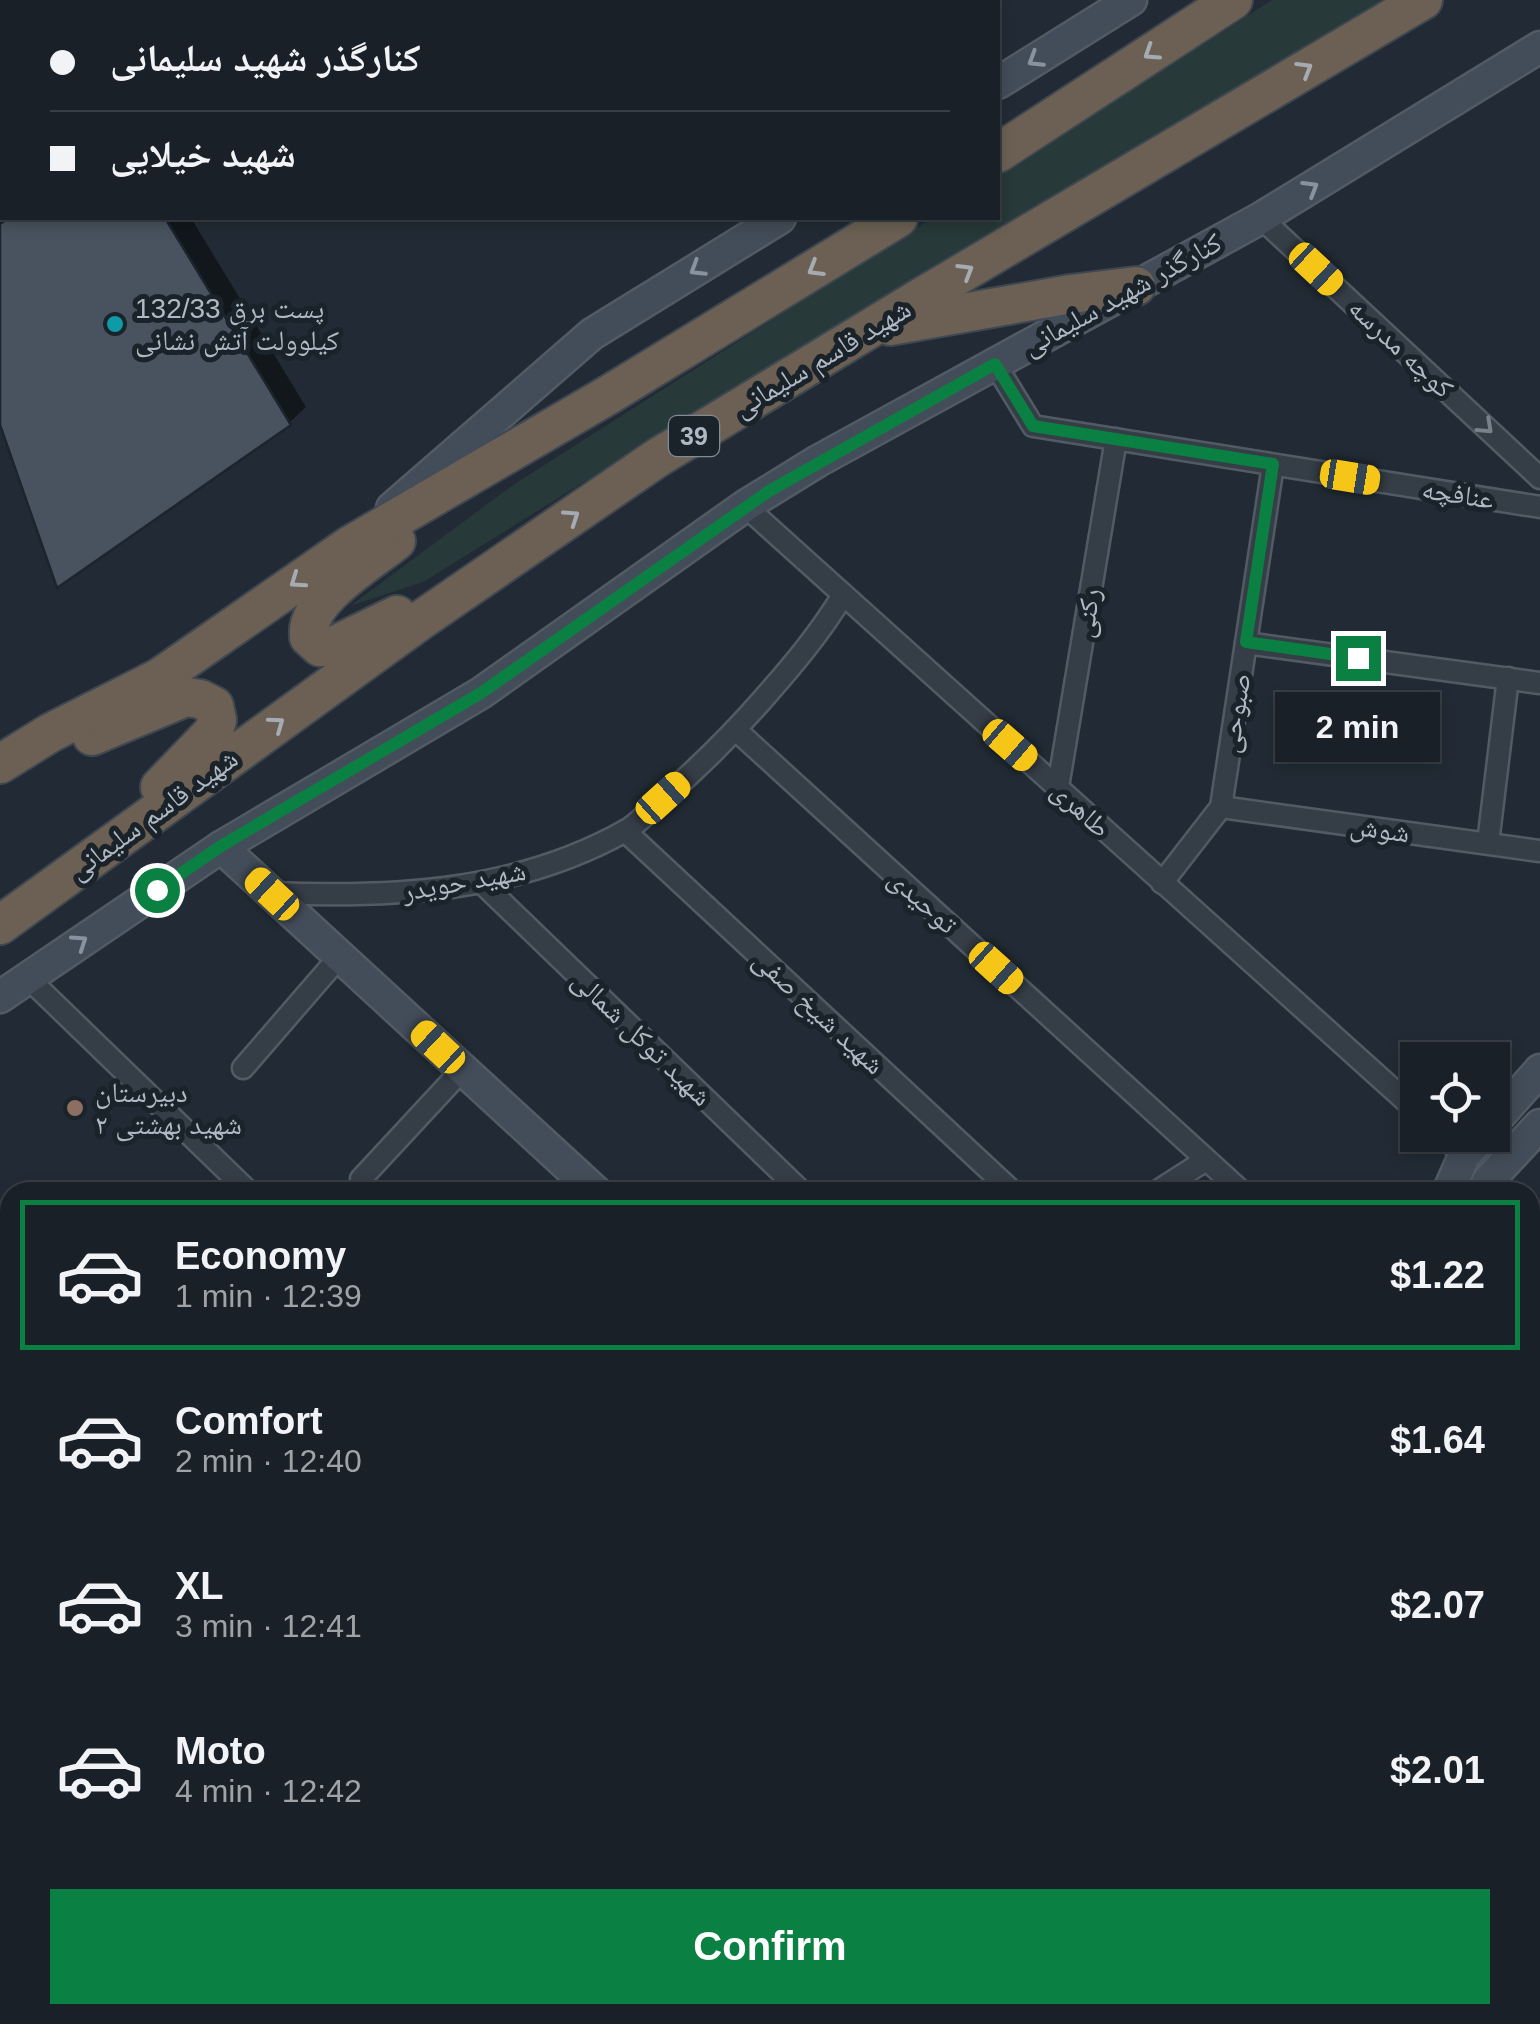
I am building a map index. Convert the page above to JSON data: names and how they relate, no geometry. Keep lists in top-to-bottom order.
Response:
{
  "streets": {
    "highway": ["شهید قاسم سلیمانی", "39"],
    "street": [
      "کنارگذر شهید سلیمانی",
      "کوچه مدرسه",
      "عنافچه",
      "رکنی",
      "صبوحی",
      "طاهری",
      "شوش",
      "شهید حویدر",
      "توحیدی",
      "شهید شیخ صفی",
      "شهید توکل شمالی"
    ]
  },
  "crossings": [
    ["کنارگذر شهید سلیمانی", "کوچه مدرسه"],
    ["کنارگذر شهید سلیمانی", "عنافچه"],
    ["کنارگذر شهید سلیمانی", "طاهری"],
    ["عنافچه", "رکنی"],
    ["عنافچه", "صبوحی"],
    ["رکنی", "طاهری"],
    ["صبوحی", "طاهری"],
    ["صبوحی", "شوش"],
    ["طاهری", "شهید حویدر"],
    ["شهید حویدر", "توحیدی"],
    ["شهید حویدر", "شهید شیخ صفی"],
    ["شهید حویدر", "شهید توکل شمالی"]
  ],
  "one_way": ["کوچه مدرسه"],
  "places": ["پست برق 132/33 کیلوولت آتش نشانی", "دبیرستان شهید بهشتی ۲"],
  "page": {
    "banner": ["کنارگذر شهید سلیمانی", "شهید خیلایی"],
    "bubble": "2 min",
    "list": [
      {
        "name": "Economy",
        "note": "1 min · 12:39",
        "value": "$1.22"
      },
      {
        "name": "Comfort",
        "note": "2 min · 12:40",
        "value": "$1.64"
      },
      {
        "name": "XL",
        "note": "3 min · 12:41",
        "value": "$2.07"
      },
      {
        "name": "Moto",
        "note": "4 min · 12:42",
        "value": "$2.01"
      }
    ],
    "buttons": "Confirm"
  }
}
